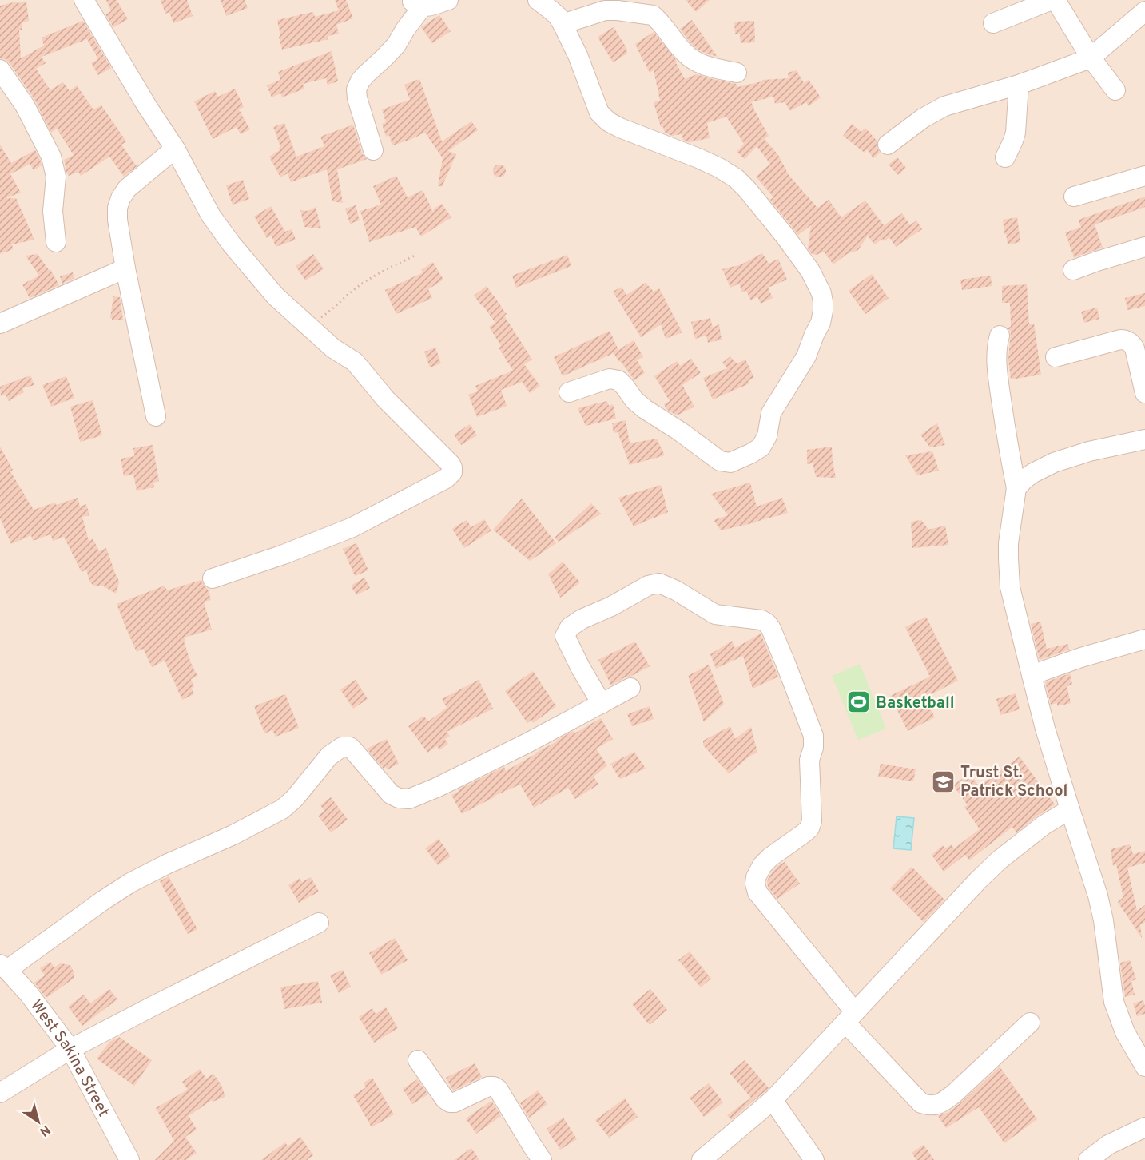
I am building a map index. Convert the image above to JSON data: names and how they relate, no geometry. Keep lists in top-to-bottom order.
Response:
{
  "streets": {
    "street": ["West Sakina Street"]
  },
  "places": {
    "sports": ["Basketball"],
    "school or university": ["Trust St. Patrick School"]
  },
  "north": "bottom right"
}
